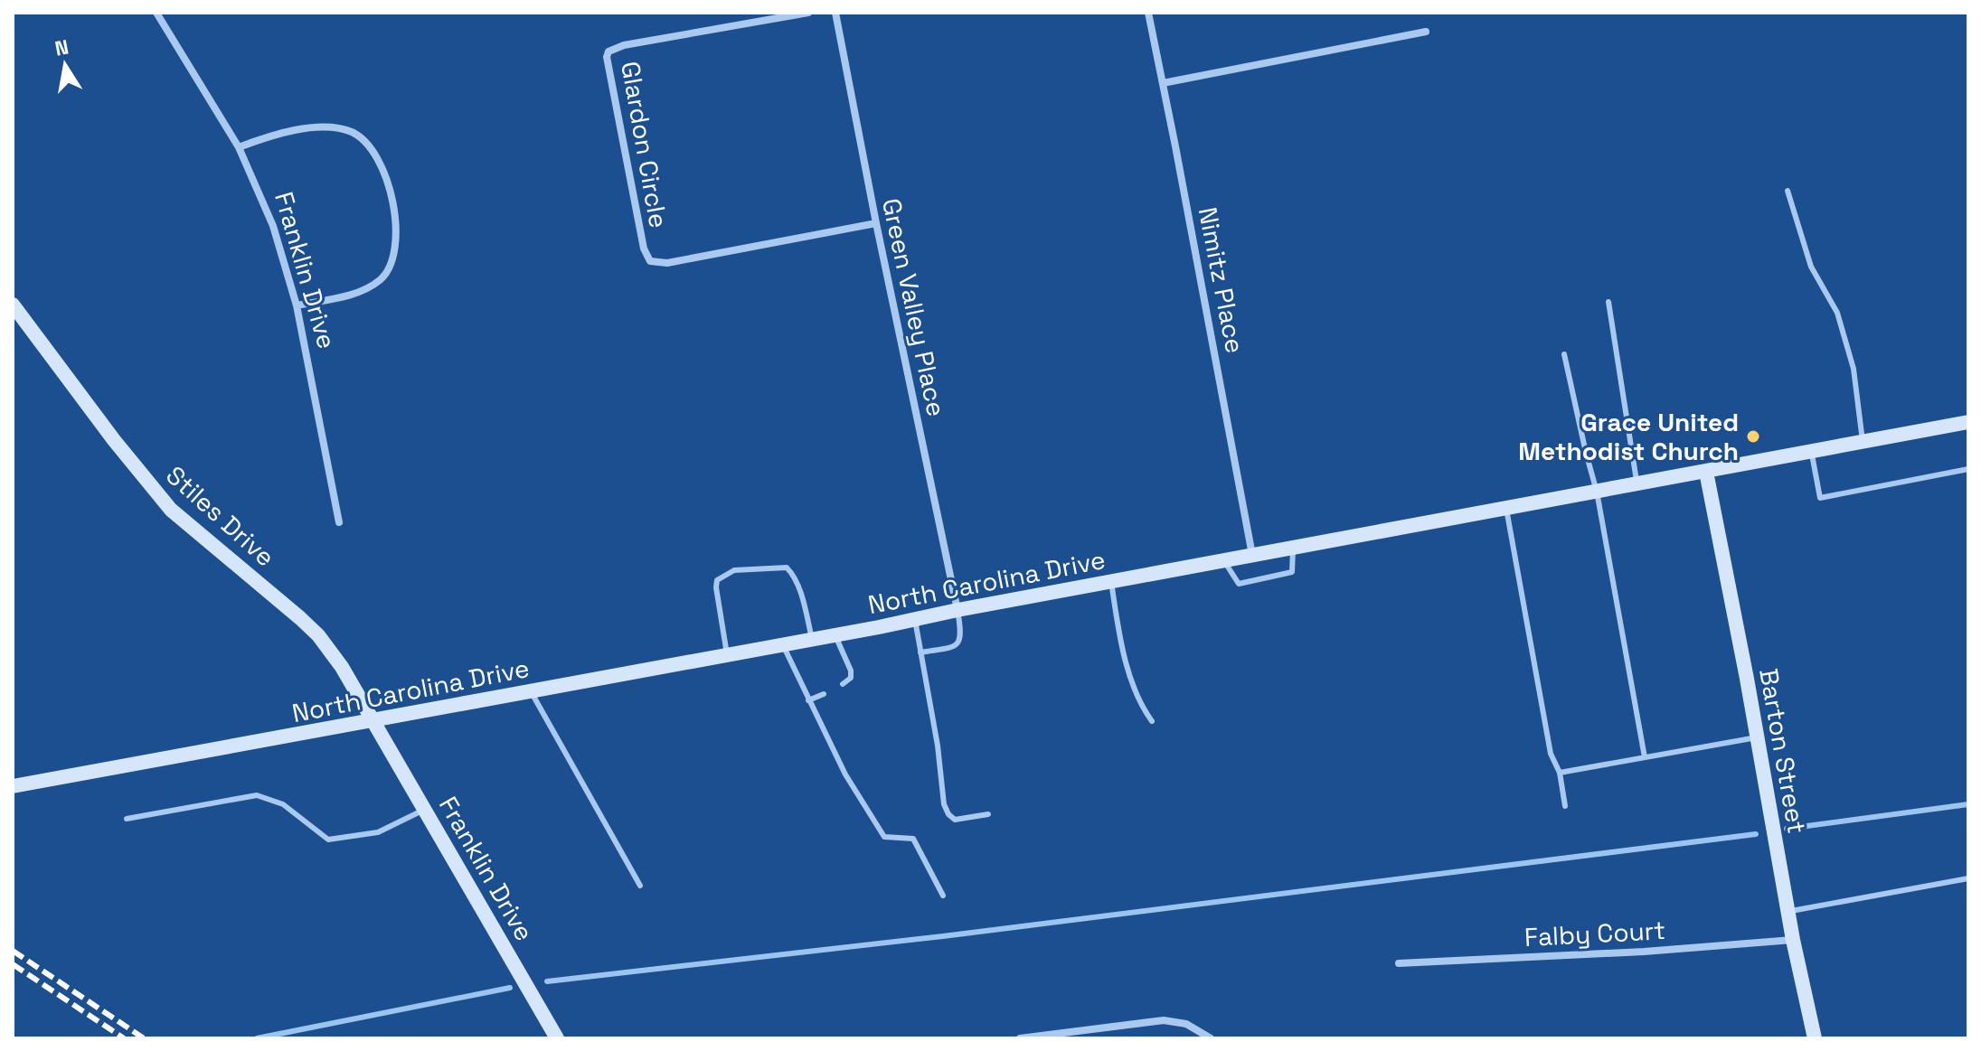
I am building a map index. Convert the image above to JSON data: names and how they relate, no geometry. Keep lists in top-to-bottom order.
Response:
{
  "streets": {
    "main road": [
      "Franklin Drive",
      "Stiles Drive",
      "North Carolina Drive",
      "Barton Street"
    ],
    "street": [
      "Glardon Circle",
      "Nimitz Place",
      "Green Valley Place",
      "Falby Court"
    ]
  },
  "crossings": [
    ["Glardon Circle", "Green Valley Place"],
    ["Franklin Drive", "Stiles Drive"],
    ["Franklin Drive", "North Carolina Drive"],
    ["Nimitz Place", "North Carolina Drive"],
    ["Green Valley Place", "North Carolina Drive"],
    ["Stiles Drive", "North Carolina Drive"],
    ["North Carolina Drive", "Barton Street"],
    ["Barton Street", "Falby Court"]
  ],
  "places": ["Grace United Methodist Church"],
  "north": "top"
}
